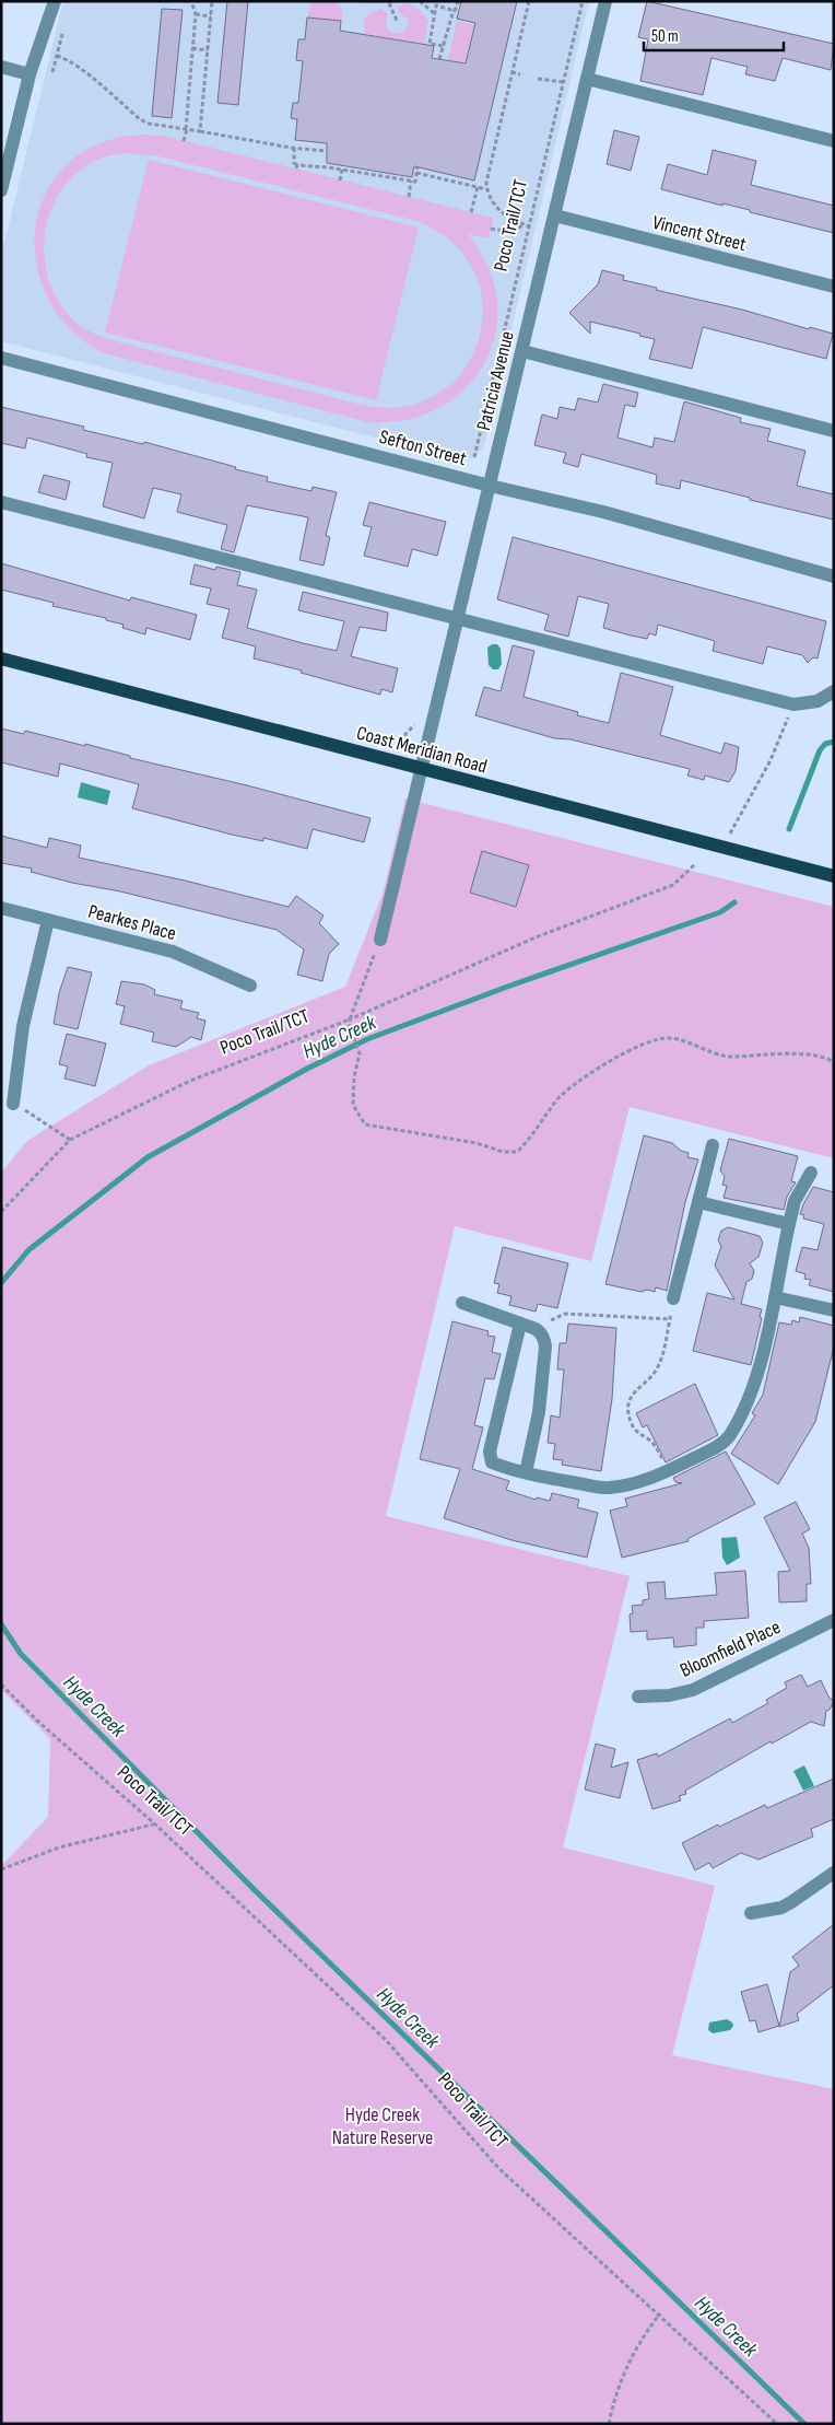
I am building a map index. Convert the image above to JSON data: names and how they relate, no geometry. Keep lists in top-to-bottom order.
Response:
{
  "streets": {
    "main road": ["Coast Meridian Road"],
    "street": [
      "Vincent Street",
      "Patricia Avenue",
      "Sefton Street",
      "Pearkes Place",
      "Bloomfield Place"
    ],
    "path": ["Poco Trail/TCT"]
  },
  "crossings": [
    ["Vincent Street", "Patricia Avenue"],
    ["Patricia Avenue", "Sefton Street"],
    ["Patricia Avenue", "Coast Meridian Road"]
  ],
  "water": ["Hyde Creek"],
  "parks": ["Hyde Creek Nature Reserve"],
  "scale_bar": "50 m"
}
